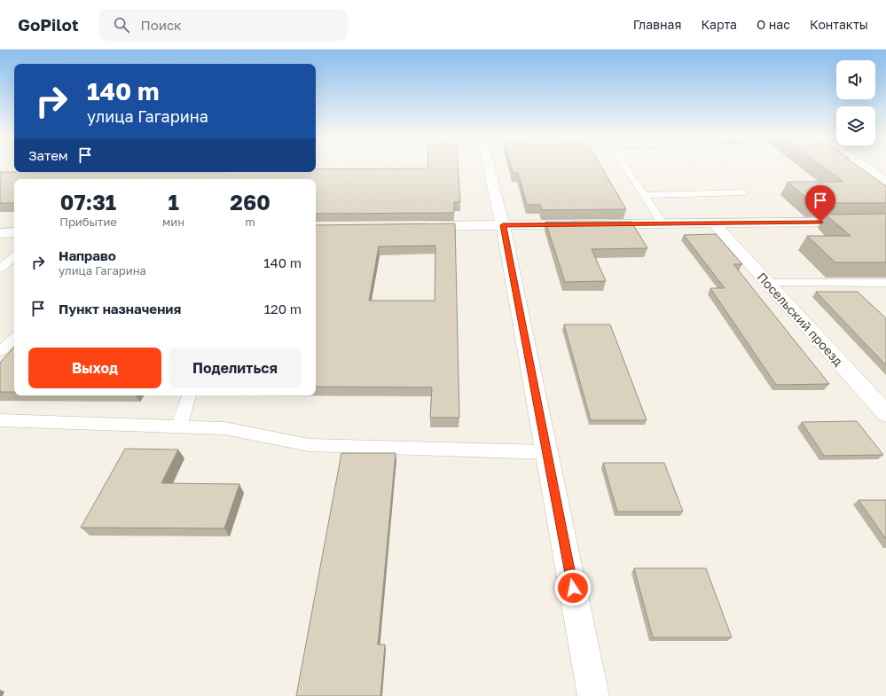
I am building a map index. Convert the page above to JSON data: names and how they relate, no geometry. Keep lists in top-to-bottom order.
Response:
{
  "streets": {
    "street": ["Посельский проезд"]
  },
  "page": {
    "header": "GoPilot",
    "search": "Поиск",
    "nav": [
      "Главная",
      "Карта",
      "О нас",
      "Контакты"
    ],
    "turn": ["140 m", "улица Гагарина"],
    "then": "Затем",
    "eta": [
      "07:31",
      "Прибытие",
      "1",
      "мин",
      "260",
      "m"
    ],
    "list": [
      {
        "name": "Направо",
        "note": "улица Гагарина",
        "value": "140 m"
      },
      {
        "name": "Пункт назначения",
        "value": "120 m"
      }
    ],
    "buttons": ["Выход", "Поделиться"]
  }
}
